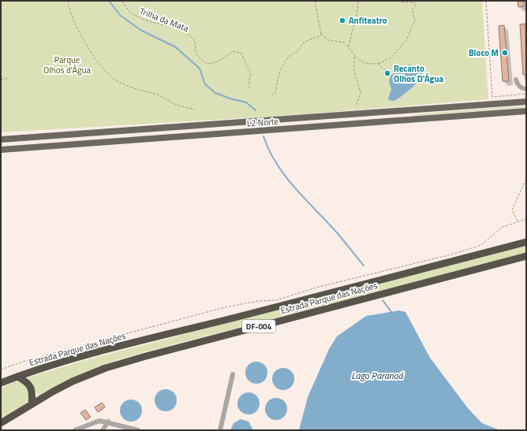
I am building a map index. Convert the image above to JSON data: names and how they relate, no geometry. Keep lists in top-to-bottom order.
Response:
{
  "streets": {
    "highway": ["Estrada Parque das Nações", "DF-004"],
    "main road": ["L2 Norte"],
    "path": ["Trilha da Mata"]
  },
  "water": ["Lago Paranoá"],
  "parks": ["Parque Olhos d'Água"],
  "places": ["Anfiteatro", "Bloco M", "Recanto Olhos D'Água"]
}
